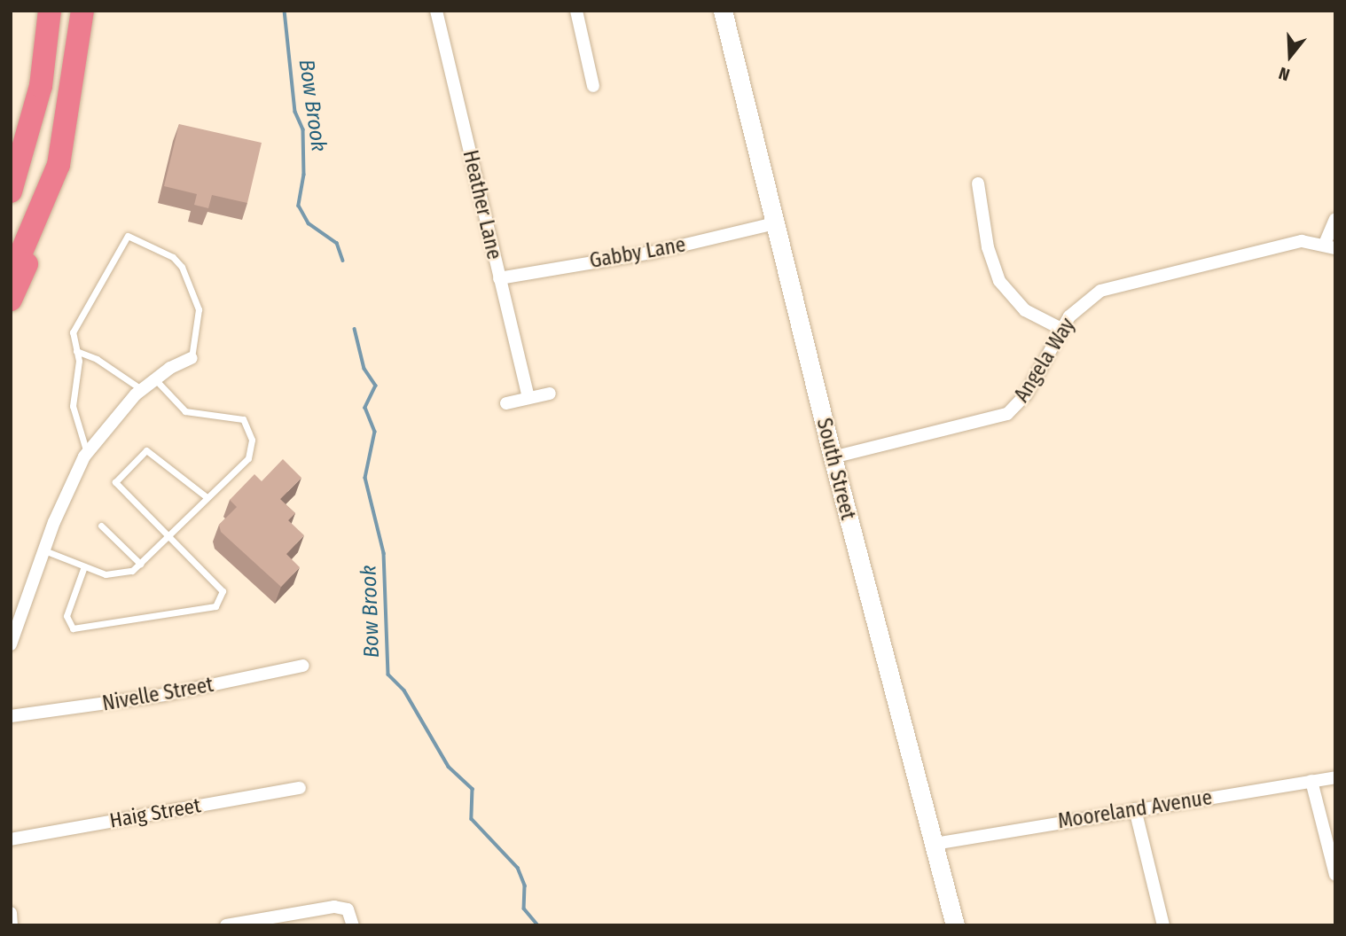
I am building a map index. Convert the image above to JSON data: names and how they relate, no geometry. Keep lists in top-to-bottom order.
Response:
{
  "streets": {
    "main road": ["South Street"],
    "street": [
      "Heather Lane",
      "Gabby Lane",
      "Angela Way",
      "Nivelle Street",
      "Mooreland Avenue",
      "Haig Street"
    ]
  },
  "crossings": [
    ["Heather Lane", "Gabby Lane"],
    ["Gabby Lane", "South Street"],
    ["Angela Way", "South Street"],
    ["South Street", "Mooreland Avenue"]
  ],
  "water": ["Bow Brook"],
  "north": "bottom"
}
